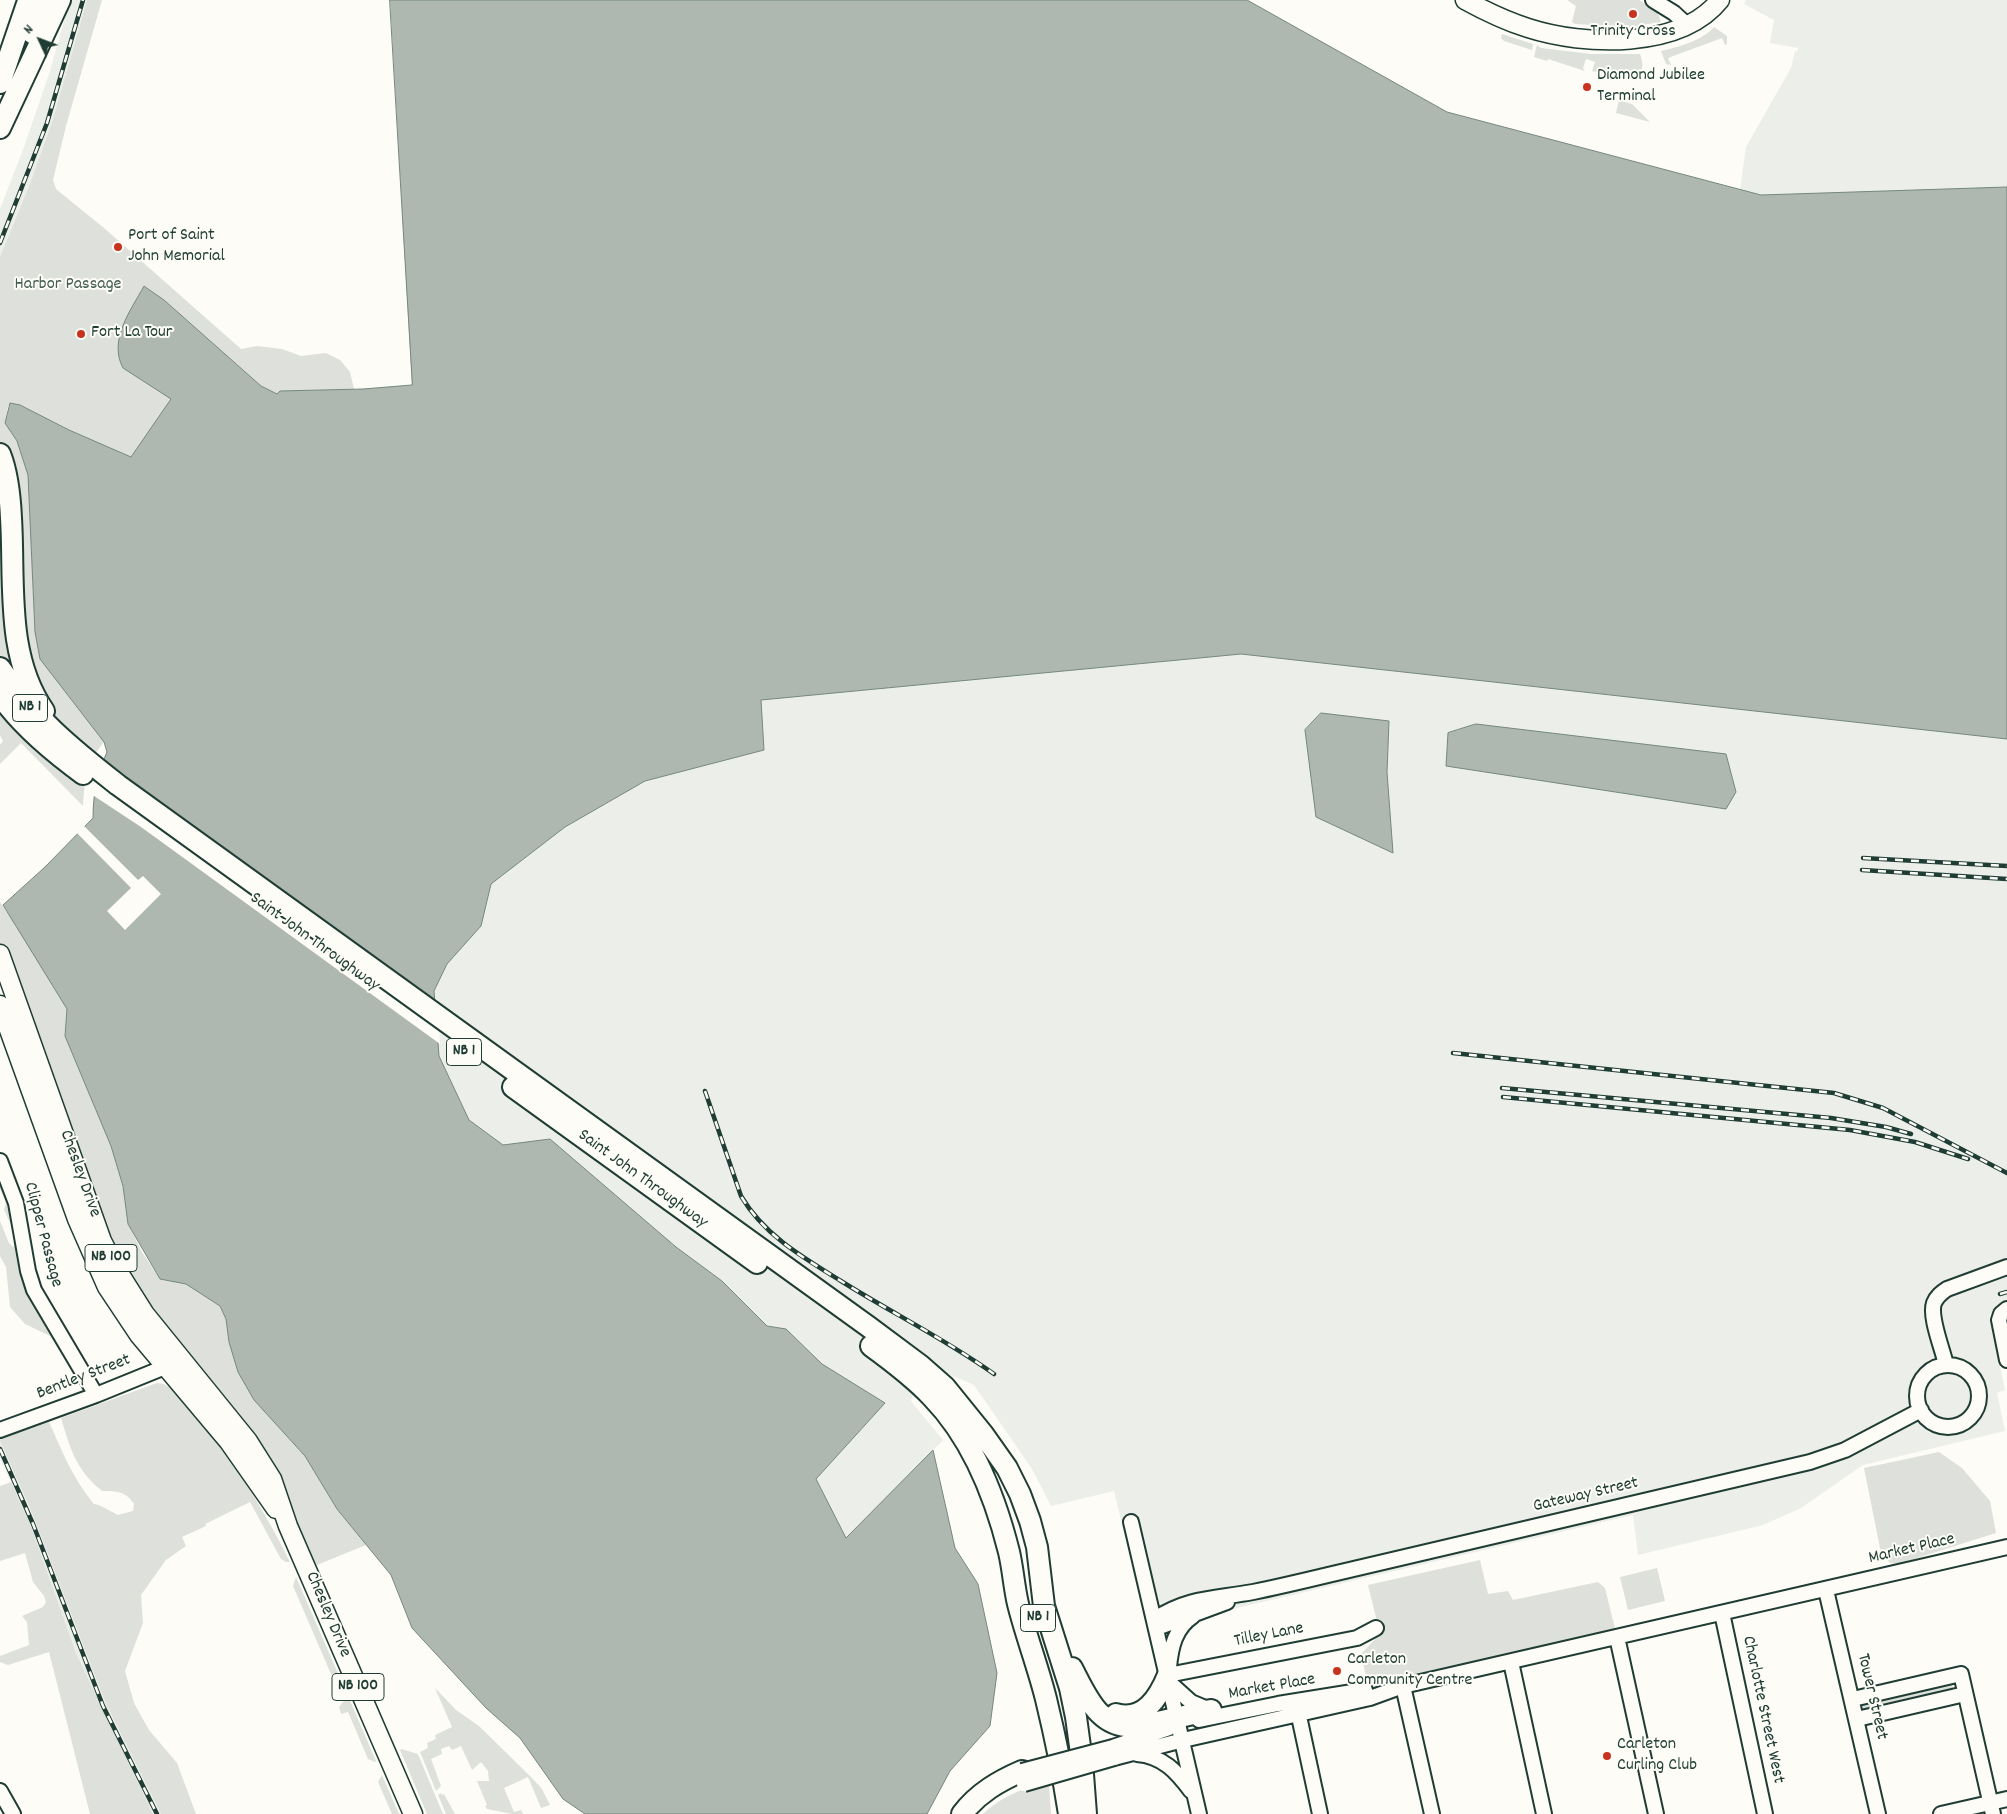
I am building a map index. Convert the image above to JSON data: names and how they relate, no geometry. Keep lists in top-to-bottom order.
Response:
{
  "streets": {
    "highway": ["NB 1", "Saint John Throughway"],
    "main road": ["Chesley Drive", "NB 100"],
    "street": [
      "Clipper Passage",
      "Bentley Street",
      "Gateway Street",
      "Market Place",
      "Tilley Lane",
      "Tower Street",
      "Charlotte Street West"
    ]
  },
  "crossings": [
    ["Chesley Drive", "Bentley Street"],
    ["Clipper Passage", "Bentley Street"],
    ["Market Place", "Tower Street"],
    ["Market Place", "Charlotte Street West"]
  ],
  "parks": ["Harbor Passage"],
  "places": [
    "Trinity Cross",
    "Diamond Jubilee Terminal",
    "Port of Saint John Memorial",
    "Fort La Tour",
    "Carleton Community Centre",
    "Carleton Curling Club"
  ],
  "north": "top left"
}
